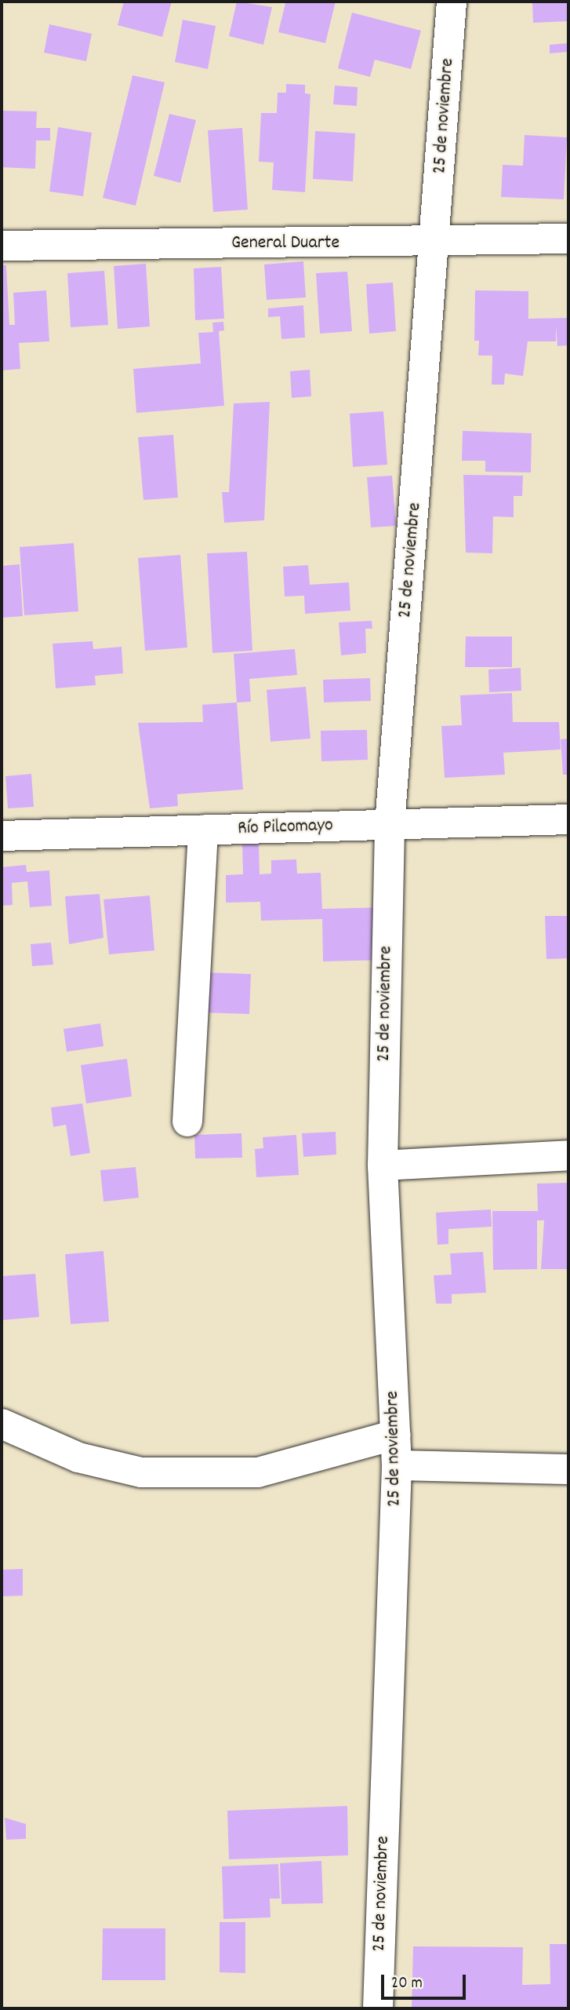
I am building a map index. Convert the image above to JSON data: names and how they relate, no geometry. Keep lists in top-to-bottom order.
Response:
{
  "streets": {
    "street": ["25 de noviembre", "General Duarte", "Río Pilcomayo"]
  },
  "crossings": [
    ["25 de noviembre", "General Duarte"],
    ["25 de noviembre", "Río Pilcomayo"]
  ],
  "scale_bar": "20 m"
}
